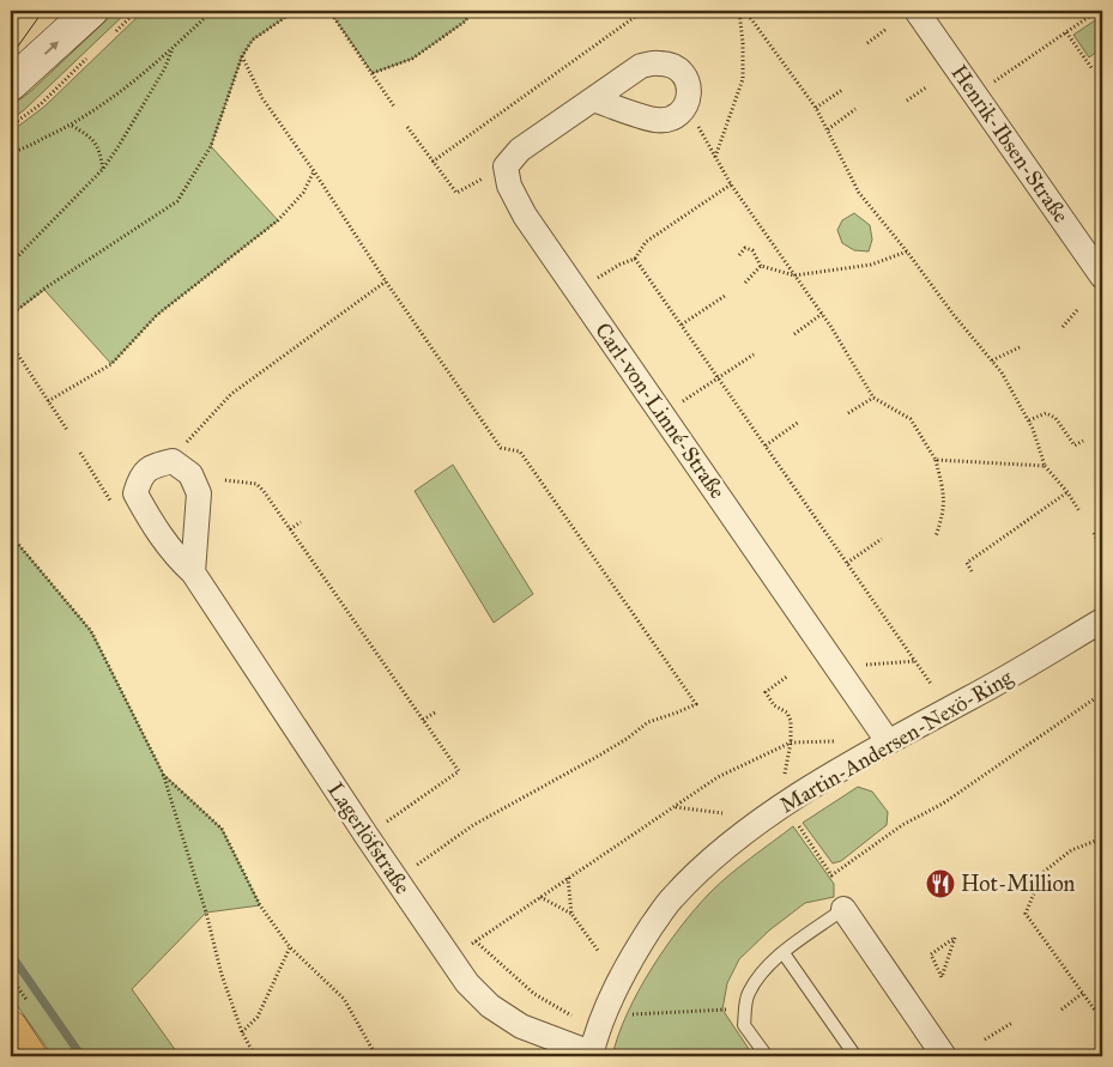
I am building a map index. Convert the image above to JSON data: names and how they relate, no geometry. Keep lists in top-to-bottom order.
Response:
{
  "streets": {
    "street": [
      "Henrik-Ibsen-Straße",
      "Carl-von-Linné-Straße",
      "Martin-Andersen-Nexö-Ring",
      "Lagerlöfstraße"
    ]
  },
  "crossings": [
    ["Carl-von-Linné-Straße", "Martin-Andersen-Nexö-Ring"],
    ["Martin-Andersen-Nexö-Ring", "Lagerlöfstraße"]
  ],
  "places": {
    "restaurant": ["Hot-Million"]
  }
}
